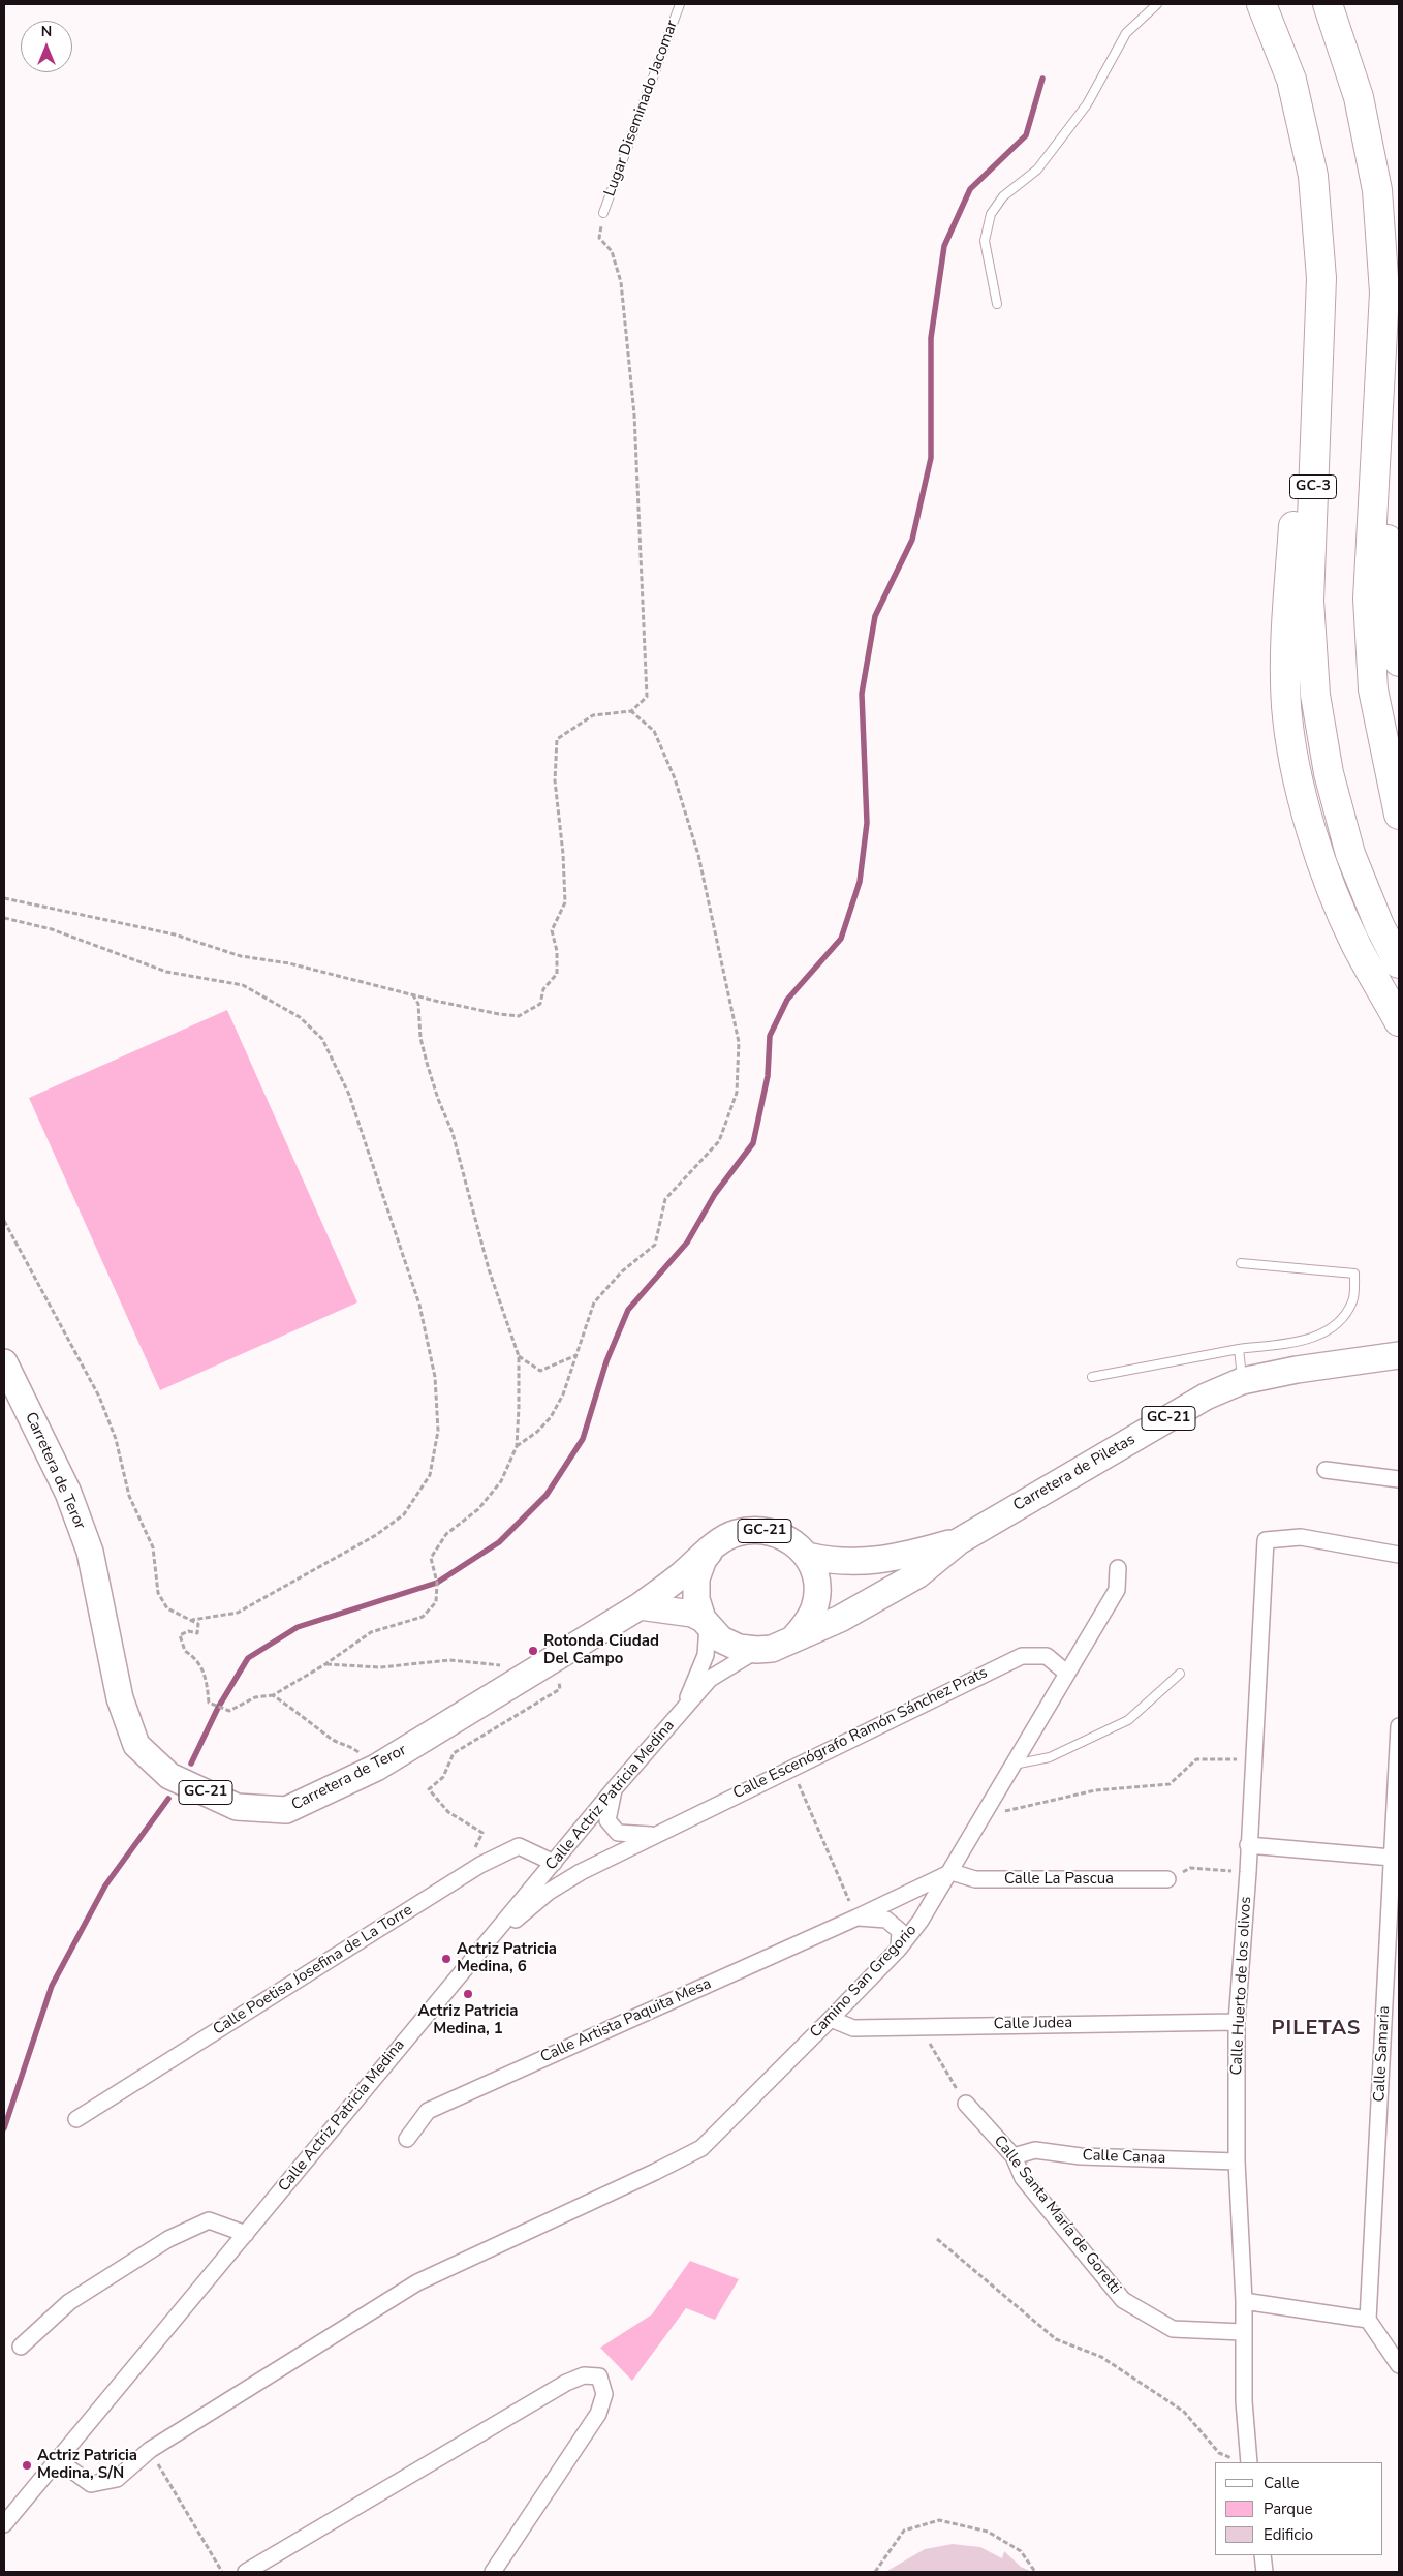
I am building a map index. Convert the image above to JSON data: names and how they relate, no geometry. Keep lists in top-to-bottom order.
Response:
{
  "streets": {
    "highway": ["GC-3"],
    "main road": ["GC-21", "Carretera de Teror", "Carretera de Piletas"],
    "street": [
      "Calle Escenógrafo Ramón Sánchez Prats",
      "Calle Actriz Patricia Medina",
      "Calle La Pascua",
      "Calle Poetisa Josefina de La Torre",
      "Camino San Gregorio",
      "Calle Huerto de los olivos",
      "Calle Artista Paquita Mesa",
      "Calle Judea",
      "Calle Samaria",
      "Calle Canaa",
      "Calle Santa María de Goretti"
    ],
    "lane": ["Lugar Diseminado Jacomar"]
  },
  "crossings": [
    ["GC-21", "Carretera de Teror"],
    ["GC-21", "Carretera de Piletas"],
    ["GC-21", "Calle Actriz Patricia Medina"],
    ["Calle Escenógrafo Ramón Sánchez Prats", "Calle Actriz Patricia Medina"],
    ["Calle Escenógrafo Ramón Sánchez Prats", "Camino San Gregorio"],
    ["Calle Actriz Patricia Medina", "Calle Poetisa Josefina de La Torre"],
    ["Calle Actriz Patricia Medina", "Camino San Gregorio"],
    ["Calle La Pascua", "Camino San Gregorio"],
    ["Calle La Pascua", "Calle Artista Paquita Mesa"],
    ["Camino San Gregorio", "Calle Artista Paquita Mesa"],
    ["Camino San Gregorio", "Calle Judea"],
    ["Calle Huerto de los olivos", "Calle Judea"],
    ["Calle Huerto de los olivos", "Calle Canaa"],
    ["Calle Huerto de los olivos", "Calle Santa María de Goretti"],
    ["Calle Canaa", "Calle Santa María de Goretti"]
  ],
  "districts": ["PILETAS"],
  "places": [
    "Rotonda Ciudad Del Campo",
    "Actriz Patricia Medina, 6",
    "Actriz Patricia Medina, 1",
    "Actriz Patricia Medina, S/N"
  ],
  "legend": ["Calle", "Parque", "Edificio"],
  "north": "top"
}
